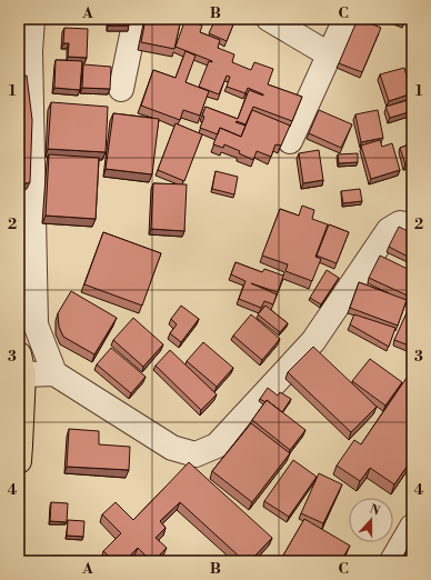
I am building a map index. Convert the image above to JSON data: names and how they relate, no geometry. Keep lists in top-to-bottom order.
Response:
{
  "north": "top",
  "grid": {
    "columns": ["A", "B", "C"],
    "rows": [
      "1",
      "2",
      "3",
      "4"
    ]
  }
}
